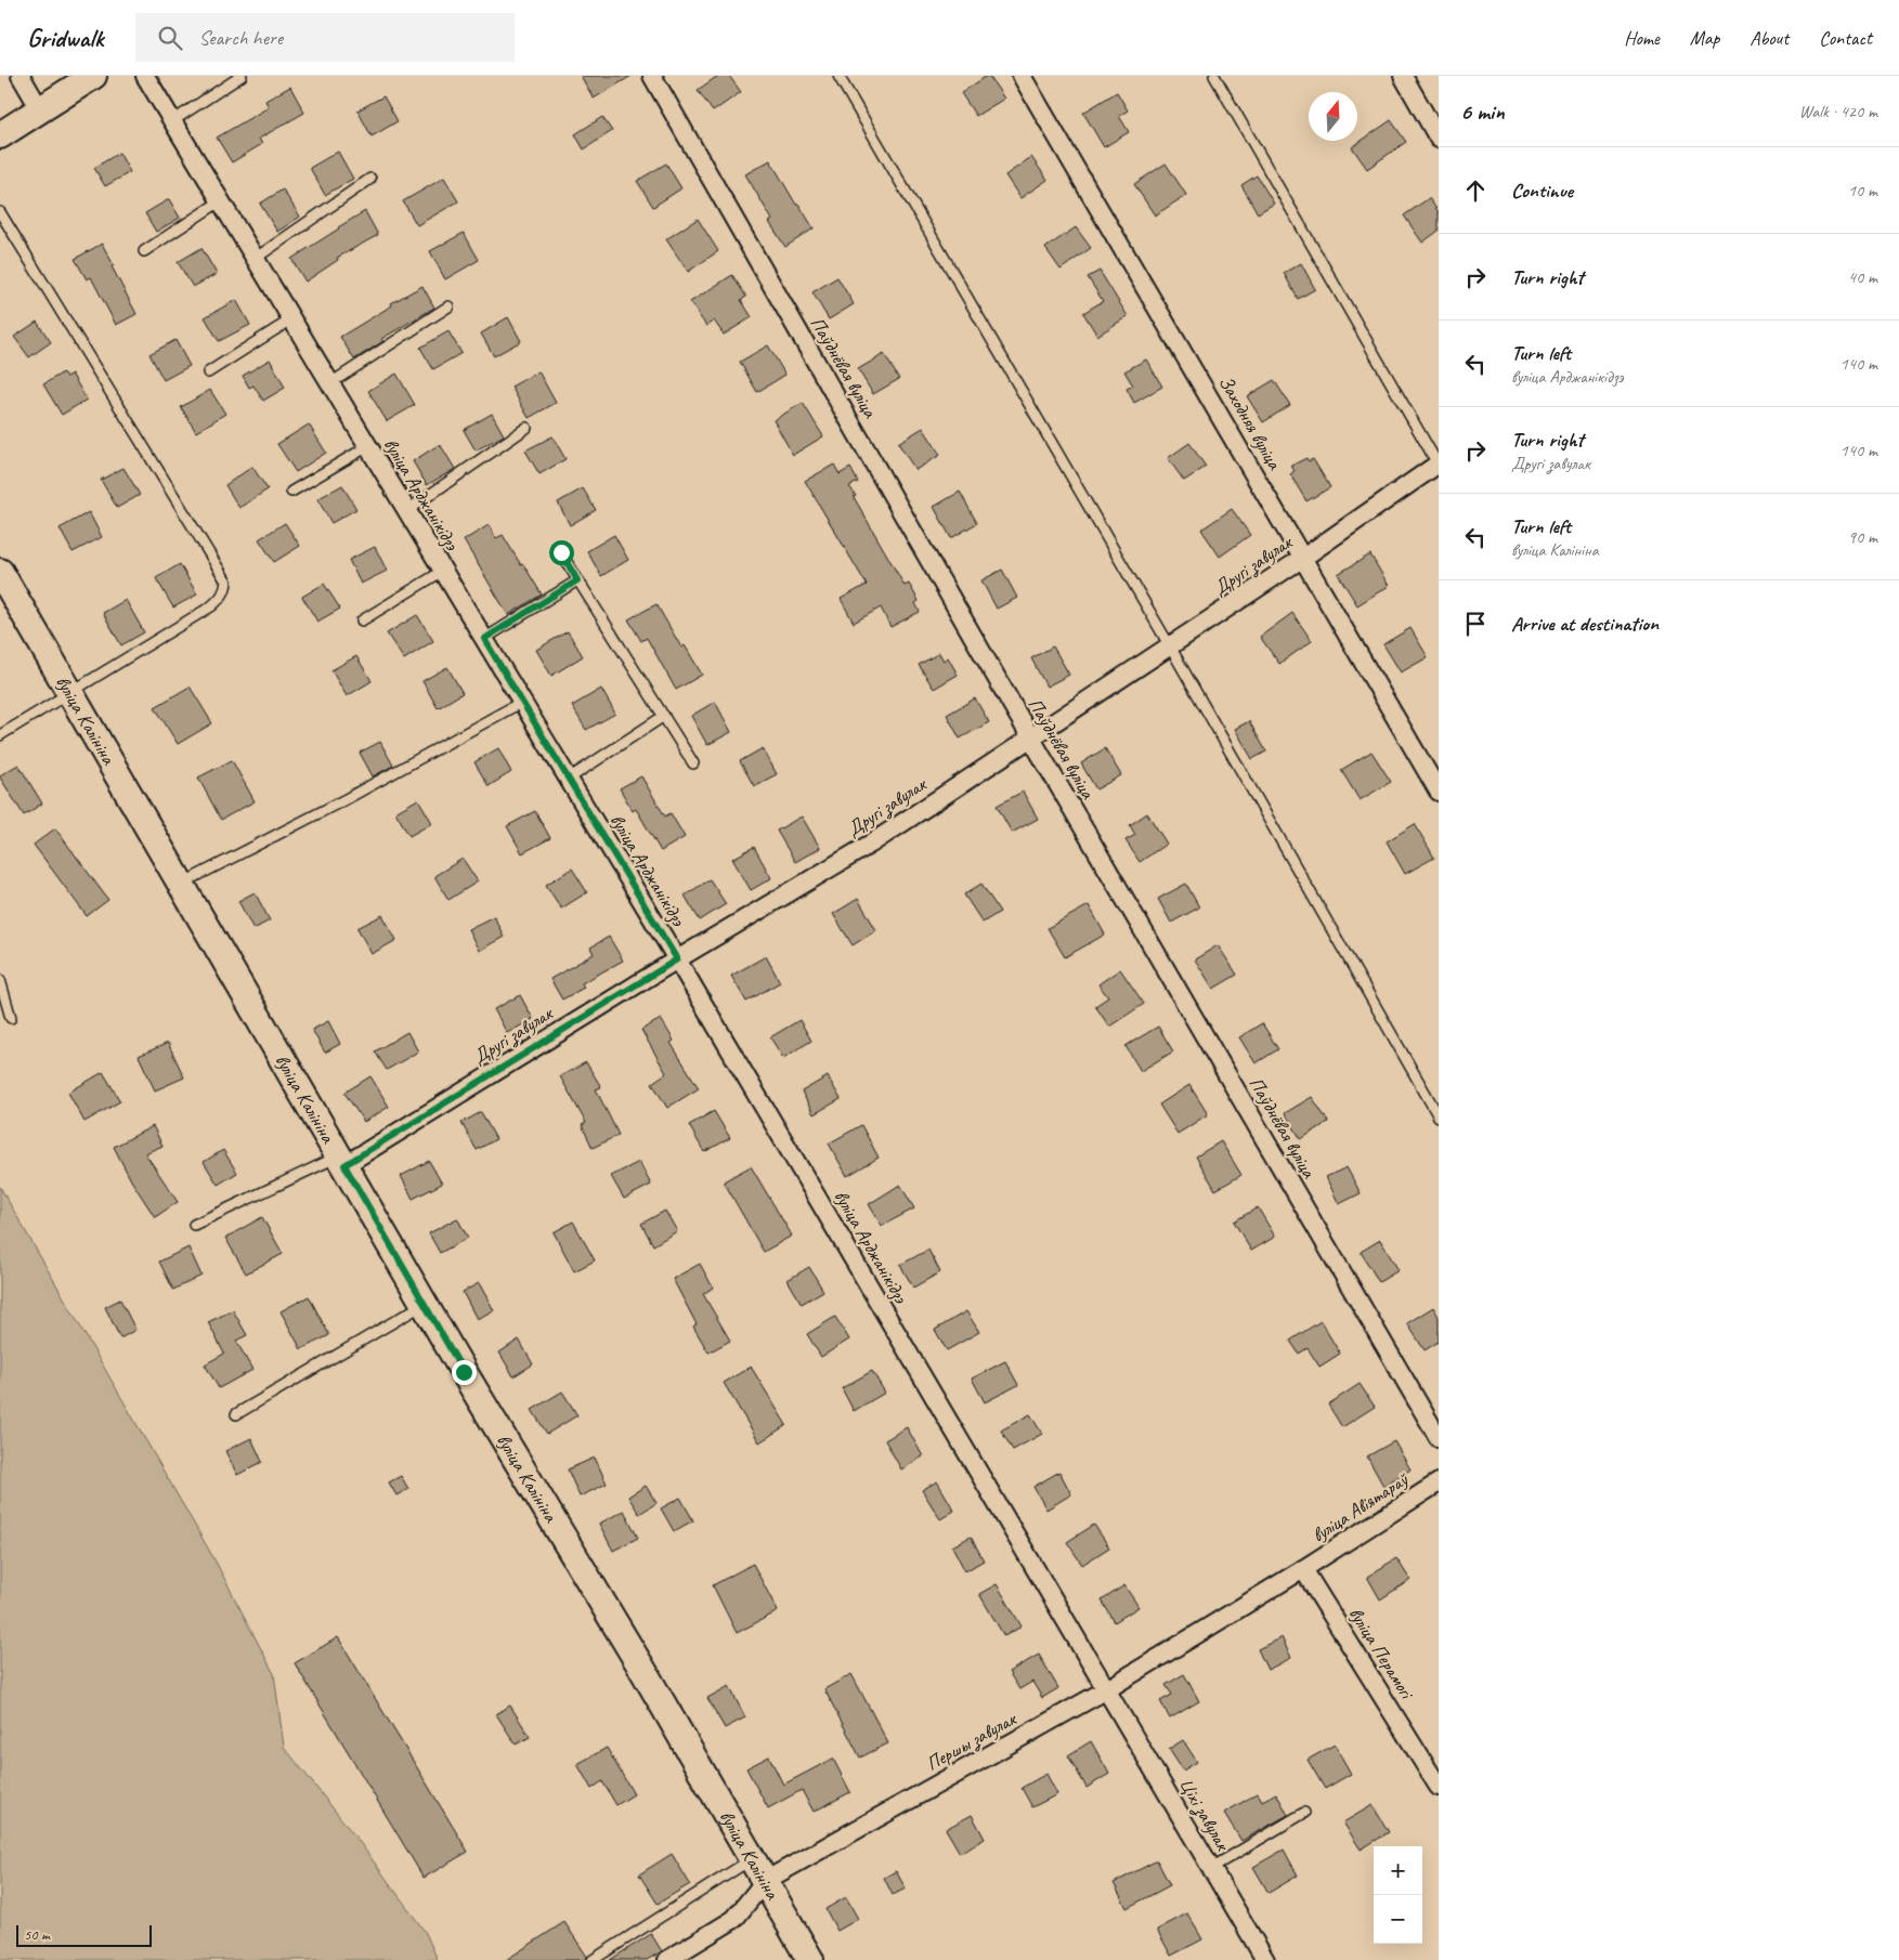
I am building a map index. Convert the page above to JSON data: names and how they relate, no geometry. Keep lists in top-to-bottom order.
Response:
{
  "streets": {
    "street": [
      "Паўднёвая вуліца",
      "Заходняя вуліца",
      "вуліца Арджанікідзэ",
      "Другі завулак",
      "вуліца Калініна",
      "вуліца Авіятараў",
      "вуліца Перамогі",
      "Першы завулак",
      "Ціхі завулак"
    ]
  },
  "crossings": [
    ["Паўднёвая вуліца", "Другі завулак"],
    ["Заходняя вуліца", "Другі завулак"],
    ["вуліца Арджанікідзэ", "Другі завулак"],
    ["вуліца Арджанікідзэ", "Першы завулак"],
    ["вуліца Арджанікідзэ", "Ціхі завулак"],
    ["Другі завулак", "вуліца Калініна"],
    ["вуліца Калініна", "Першы завулак"],
    ["вуліца Авіятараў", "вуліца Перамогі"],
    ["вуліца Авіятараў", "Першы завулак"],
    ["вуліца Перамогі", "Першы завулак"],
    ["Першы завулак", "Ціхі завулак"]
  ],
  "scale_bar": "50 m",
  "north": "top",
  "page": {
    "header": "Gridwalk",
    "search": "Search here",
    "nav": [
      "Home",
      "Map",
      "About",
      "Contact"
    ],
    "heading": ["6 min", "Walk · 420 m"],
    "list": [
      ["Continue", "10 m"],
      ["Turn right", "40 m"],
      ["Turn left", "вуліца Арджанікідзэ", "140 m"],
      ["Turn right", "Другі завулак", "140 m"],
      ["Turn left", "вуліца Калініна", "90 m"],
      "Arrive at destination"
    ],
    "map_buttons": ["+", "−"],
    "scale": "50 m"
  }
}
